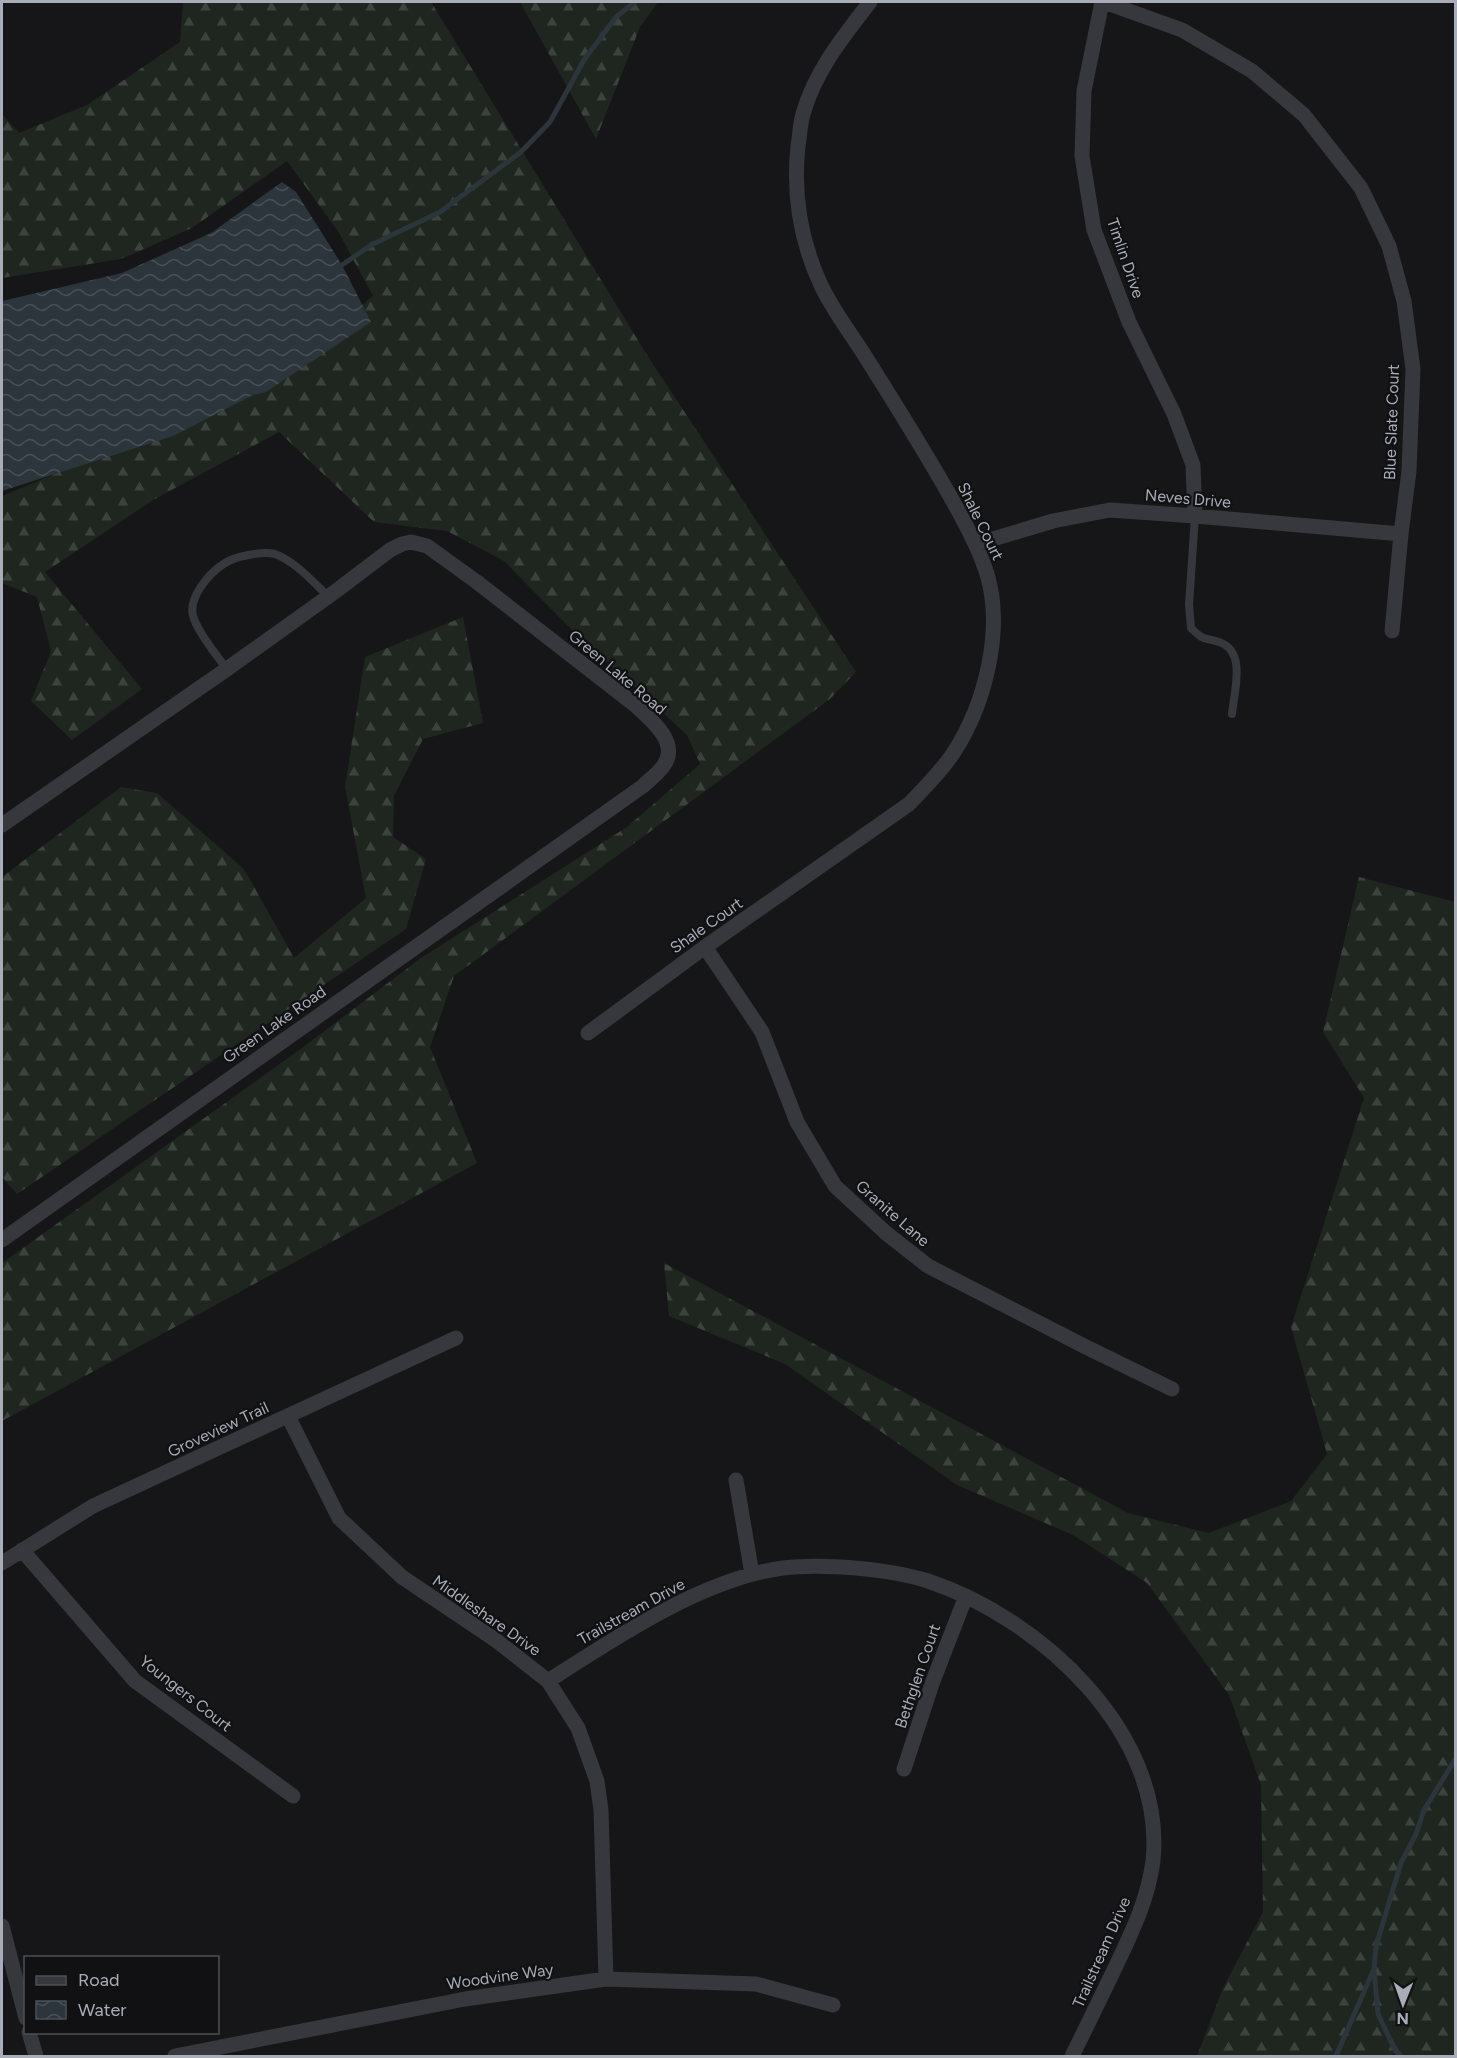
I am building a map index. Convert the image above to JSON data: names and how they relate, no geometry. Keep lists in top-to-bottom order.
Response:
{
  "streets": {
    "street": [
      "Timlin Drive",
      "Blue Slate Court",
      "Neves Drive",
      "Shale Court",
      "Green Lake Road",
      "Granite Lane",
      "Groveview Trail",
      "Trailstream Drive",
      "Middleshare Drive",
      "Bethglen Court",
      "Youngers Court",
      "Woodvine Way"
    ]
  },
  "crossings": [
    ["Timlin Drive", "Blue Slate Court"],
    ["Timlin Drive", "Neves Drive"],
    ["Blue Slate Court", "Neves Drive"],
    ["Neves Drive", "Shale Court"],
    ["Shale Court", "Granite Lane"],
    ["Groveview Trail", "Middleshare Drive"],
    ["Groveview Trail", "Youngers Court"],
    ["Trailstream Drive", "Middleshare Drive"],
    ["Trailstream Drive", "Bethglen Court"],
    ["Middleshare Drive", "Woodvine Way"]
  ],
  "legend": ["Road", "Water"],
  "north": "bottom"
}
